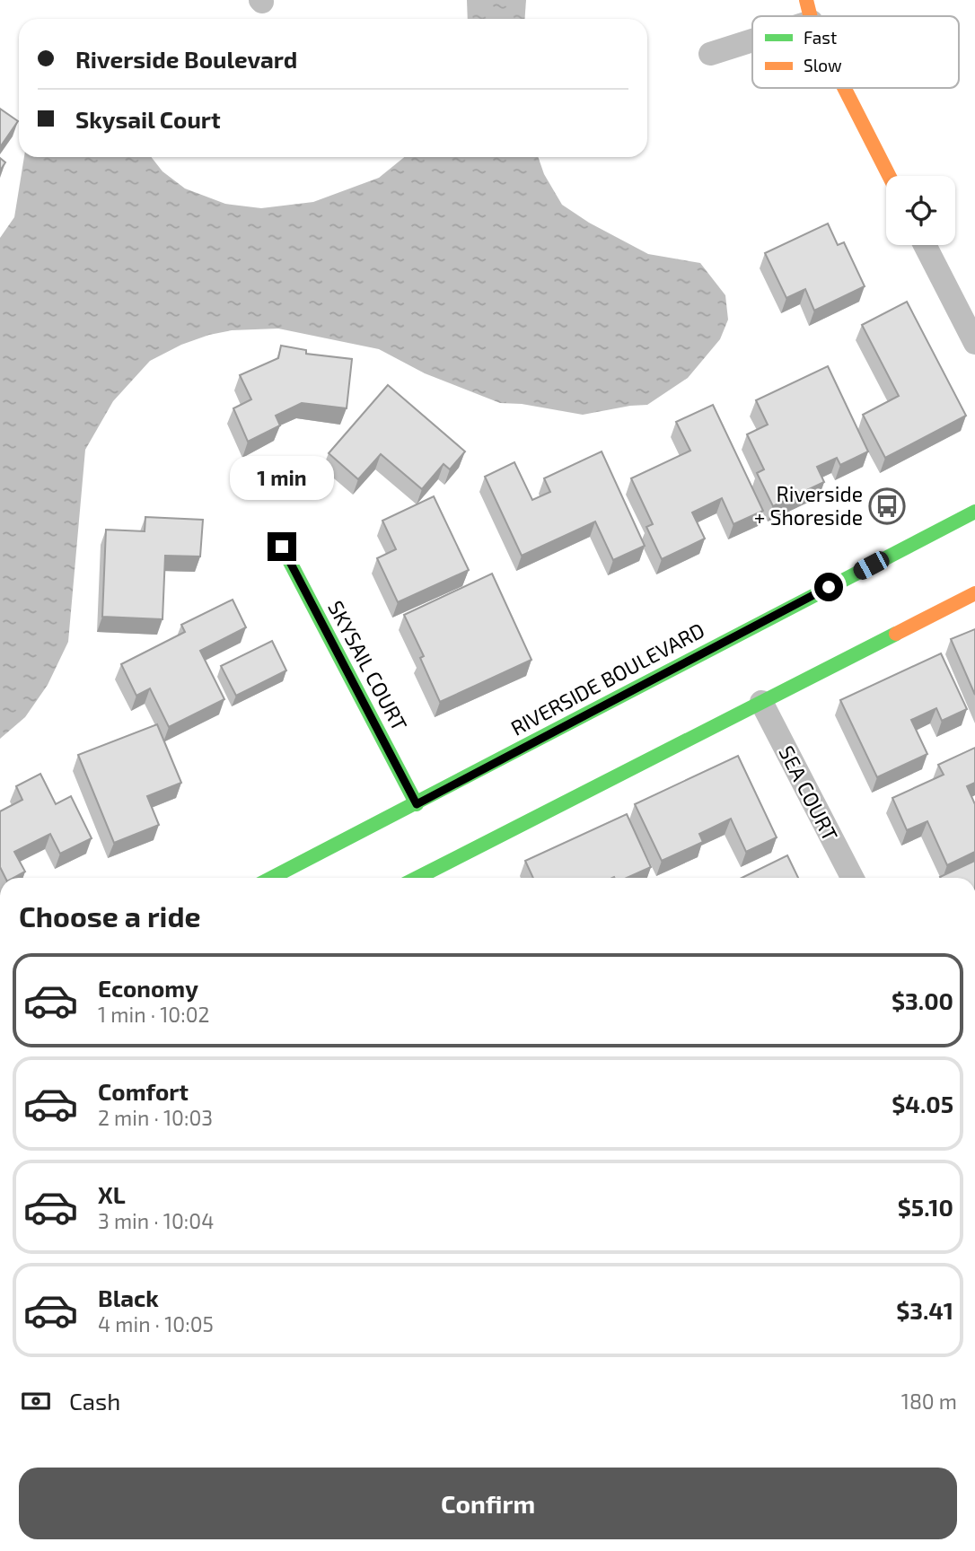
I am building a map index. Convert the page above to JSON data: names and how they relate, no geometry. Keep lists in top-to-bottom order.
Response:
{
  "streets": {
    "street": ["SKYSAIL COURT", "RIVERSIDE BOULEVARD", "SEA COURT"]
  },
  "crossings": [
    ["SKYSAIL COURT", "RIVERSIDE BOULEVARD"]
  ],
  "places": {
    "bus stop": ["Riverside + Shoreside"]
  },
  "legend": ["Fast", "Slow"],
  "page": {
    "banner": ["Riverside Boulevard", "Skysail Court"],
    "bubble": "1 min",
    "heading": "Choose a ride",
    "list": [
      {
        "name": "Economy",
        "note": "1 min · 10:02",
        "value": "$3.00"
      },
      {
        "name": "Comfort",
        "note": "2 min · 10:03",
        "value": "$4.05"
      },
      {
        "name": "XL",
        "note": "3 min · 10:04",
        "value": "$5.10"
      },
      {
        "name": "Black",
        "note": "4 min · 10:05",
        "value": "$3.41"
      }
    ],
    "pay": ["Cash", "180 m"],
    "buttons": "Confirm"
  }
}
